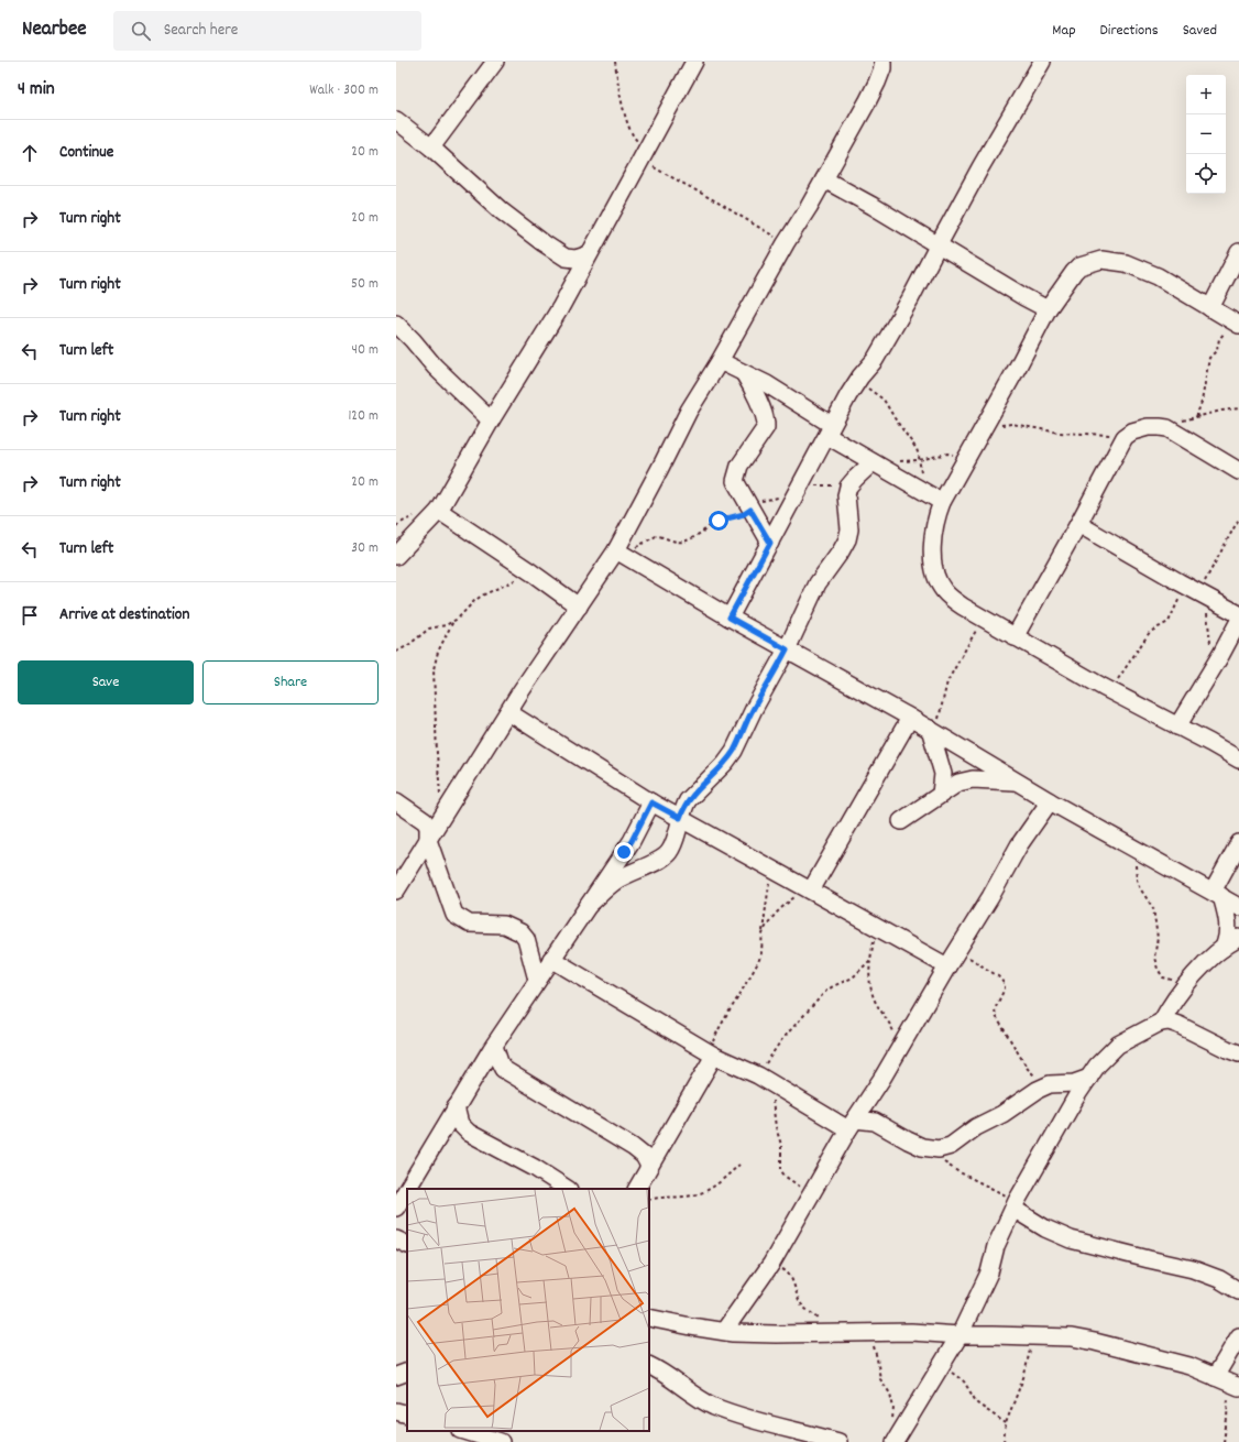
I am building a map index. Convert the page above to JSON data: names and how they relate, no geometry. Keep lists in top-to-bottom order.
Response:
{
  "page": {
    "header": "Nearbee",
    "search": "Search here",
    "nav": ["Map", "Directions", "Saved"],
    "heading": ["4 min", "Walk · 300 m"],
    "map_buttons": ["+", "−"],
    "list": [
      ["Continue", "20 m"],
      ["Turn right", "20 m"],
      ["Turn right", "50 m"],
      ["Turn left", "40 m"],
      ["Turn right", "120 m"],
      ["Turn right", "20 m"],
      ["Turn left", "30 m"],
      "Arrive at destination"
    ],
    "buttons": ["Save", "Share"]
  }
}
